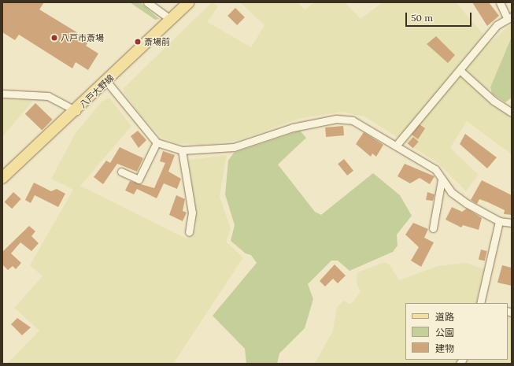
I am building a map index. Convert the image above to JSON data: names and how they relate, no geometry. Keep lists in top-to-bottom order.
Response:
{
  "streets": {
    "main road": ["八戸大野線"]
  },
  "places": ["八戸市斎場", "斎場前"],
  "legend": ["道路", "公園", "建物"],
  "scale_bar": "50 m"
}
